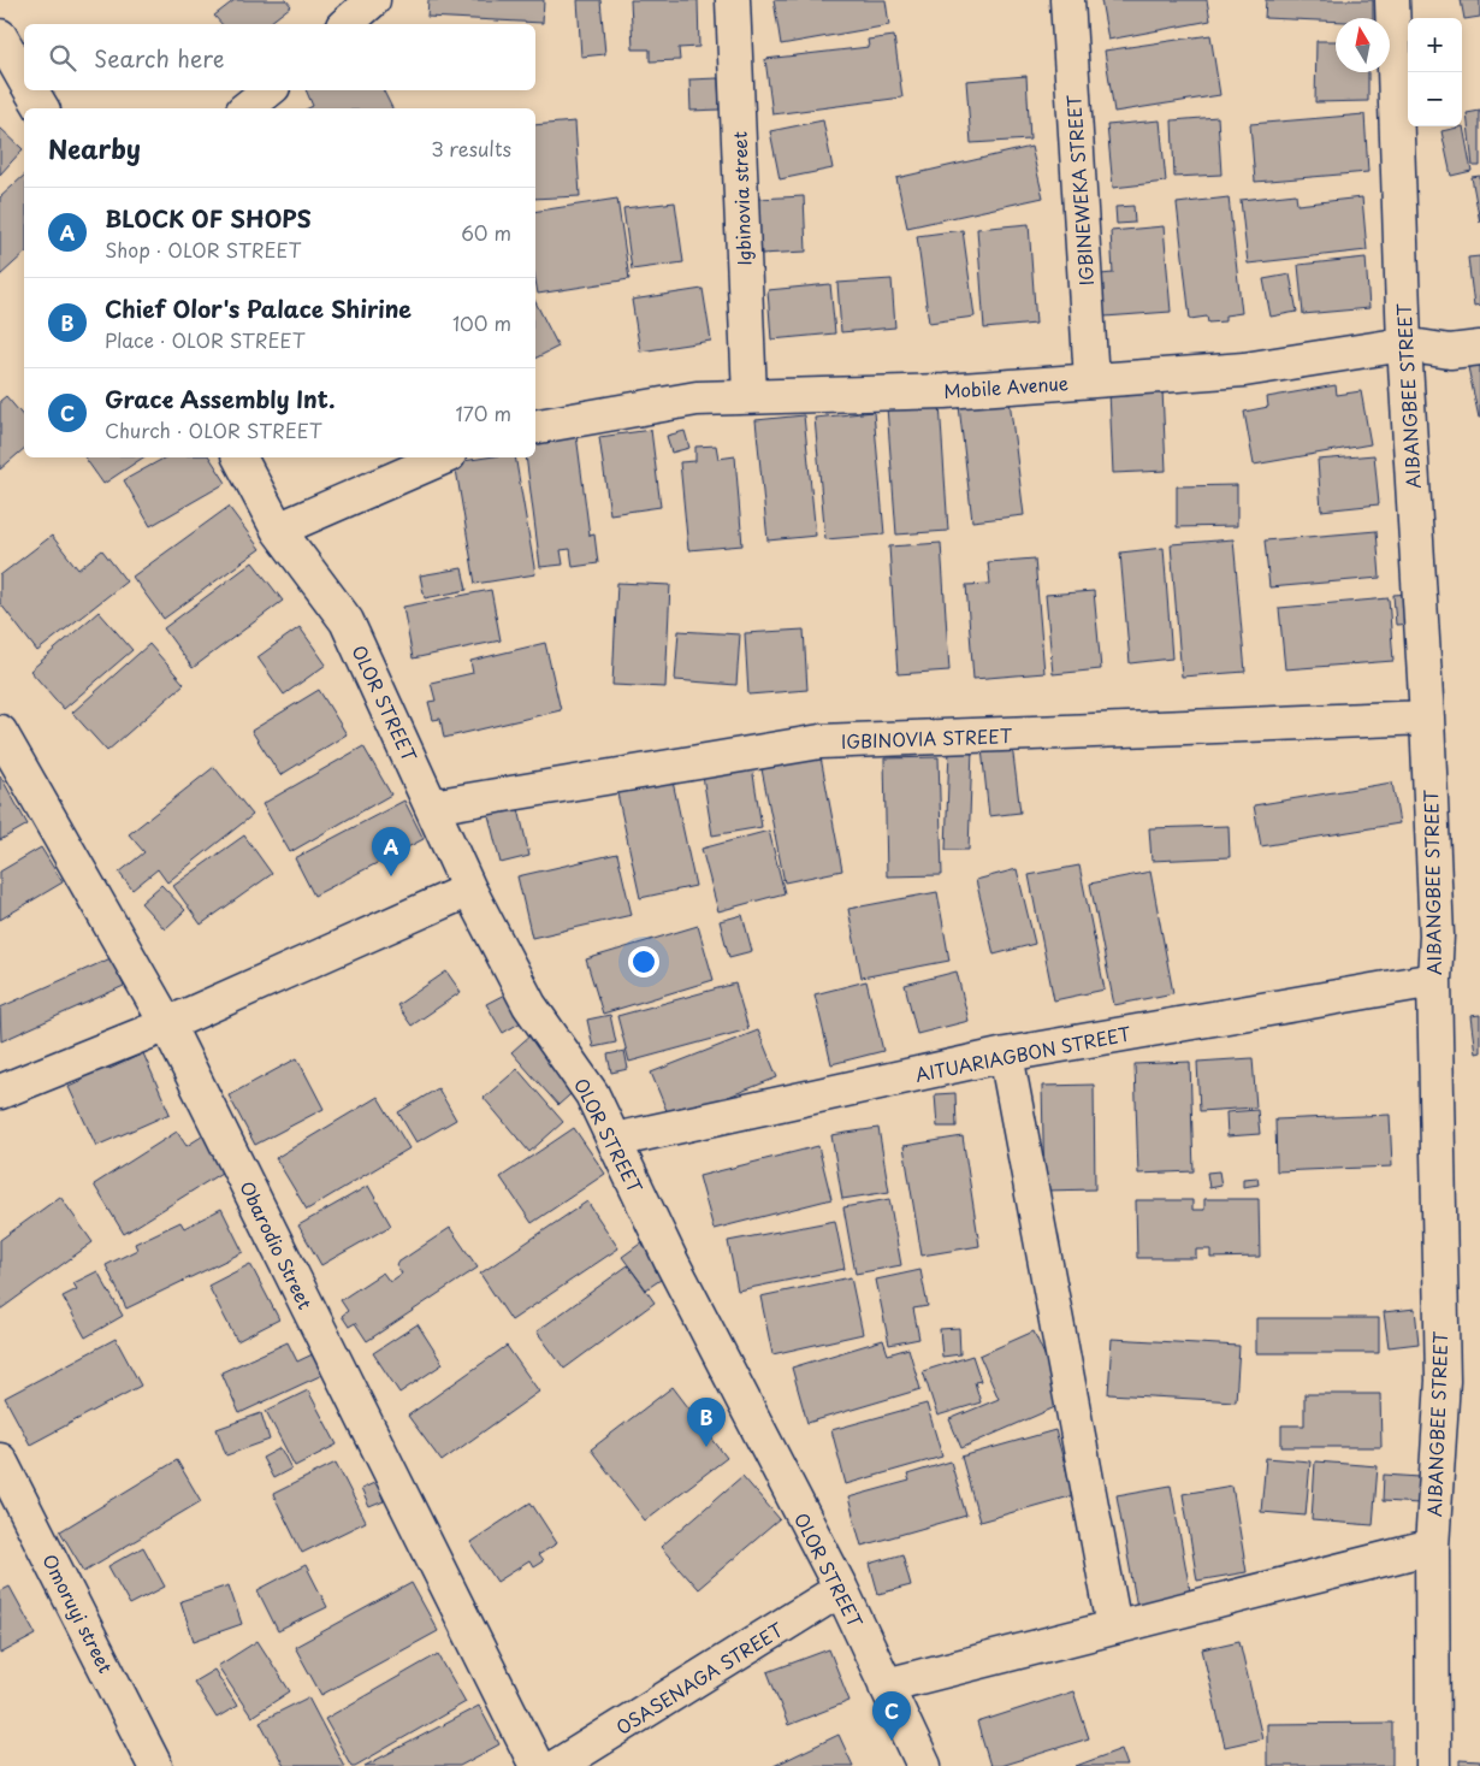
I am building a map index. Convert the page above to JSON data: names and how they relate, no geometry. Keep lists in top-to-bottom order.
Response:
{
  "streets": {
    "street": [
      "IGBINEWEKA STREET",
      "Igbinovia street",
      "Mobile Avenue",
      "AIBANGBEE STREET",
      "OLOR STREET",
      "IGBINOVIA STREET",
      "AITUARIAGBON STREET",
      "Obarodio Street",
      "Omoruyi street",
      "OSASENAGA STREET"
    ]
  },
  "crossings": [
    ["IGBINEWEKA STREET", "Mobile Avenue"],
    ["Igbinovia street", "Mobile Avenue"],
    ["Mobile Avenue", "AIBANGBEE STREET"],
    ["AIBANGBEE STREET", "IGBINOVIA STREET"],
    ["AIBANGBEE STREET", "AITUARIAGBON STREET"],
    ["OLOR STREET", "IGBINOVIA STREET"],
    ["OLOR STREET", "AITUARIAGBON STREET"],
    ["OLOR STREET", "OSASENAGA STREET"]
  ],
  "north": "top",
  "page": {
    "map_buttons": ["+", "−"],
    "search": "Search here",
    "heading": ["Nearby", "3 results"],
    "list": [
      {
        "mark": "A",
        "name": "BLOCK OF SHOPS",
        "note": "Shop · OLOR STREET",
        "value": "60 m"
      },
      {
        "mark": "B",
        "name": "Chief Olor's Palace Shirine",
        "note": "Place · OLOR STREET",
        "value": "100 m"
      },
      {
        "mark": "C",
        "name": "Grace Assembly Int.",
        "note": "Church · OLOR STREET",
        "value": "170 m"
      }
    ],
    "pins": ["A", "B", "C"]
  }
}
